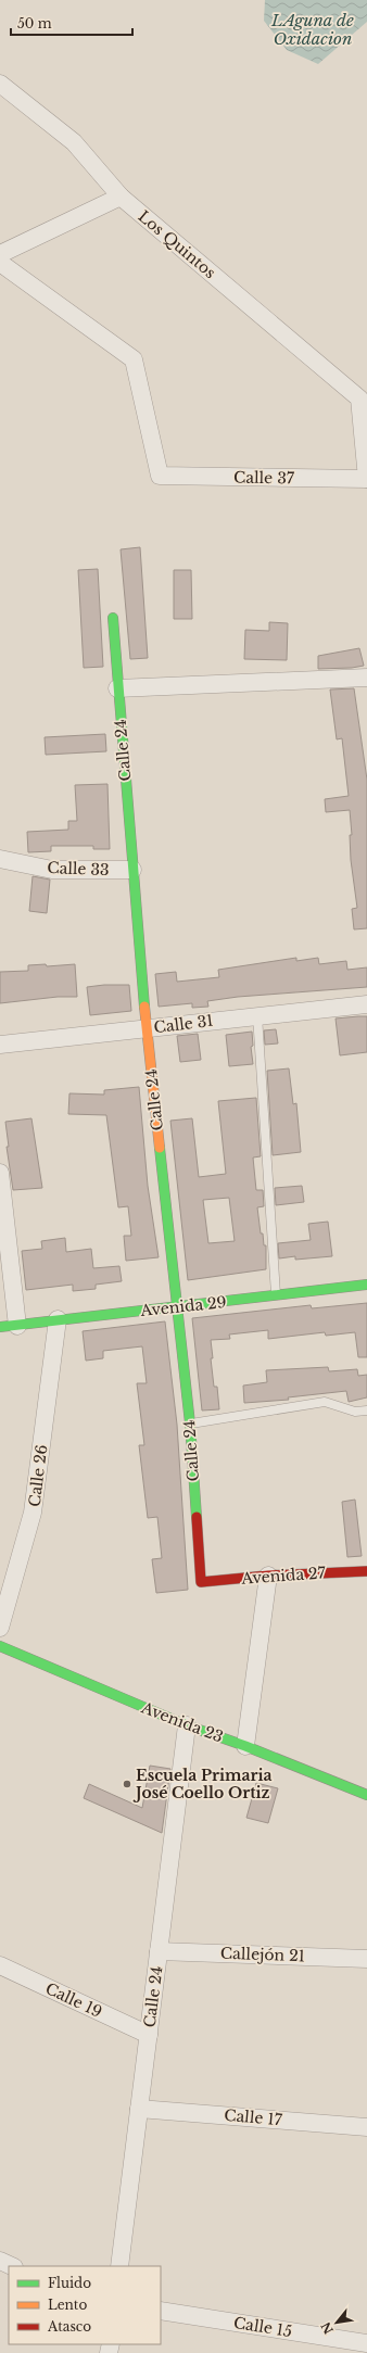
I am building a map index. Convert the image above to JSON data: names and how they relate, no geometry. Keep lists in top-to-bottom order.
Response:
{
  "streets": {
    "street": [
      "Los Quintos",
      "Calle 37",
      "Calle 24",
      "Calle 33",
      "Calle 31",
      "Avenida 29",
      "Calle 26",
      "Avenida 27",
      "Avenida 23",
      "Callejón 21",
      "Calle 19",
      "Calle 17",
      "Calle 15"
    ]
  },
  "crossings": [
    ["Los Quintos", "Calle 37"],
    ["Calle 24", "Calle 33"],
    ["Calle 24", "Calle 31"],
    ["Calle 24", "Avenida 29"],
    ["Calle 24", "Avenida 27"],
    ["Calle 24", "Avenida 23"],
    ["Calle 24", "Callejón 21"],
    ["Calle 24", "Calle 19"],
    ["Calle 24", "Calle 17"],
    ["Avenida 29", "Calle 26"]
  ],
  "water": ["LAguna de Oxidacion"],
  "places": ["Escuela Primaria José Coello Ortiz"],
  "legend": ["Fluido", "Lento", "Atasco"],
  "scale_bar": "50 m",
  "north": "bottom left"
}
